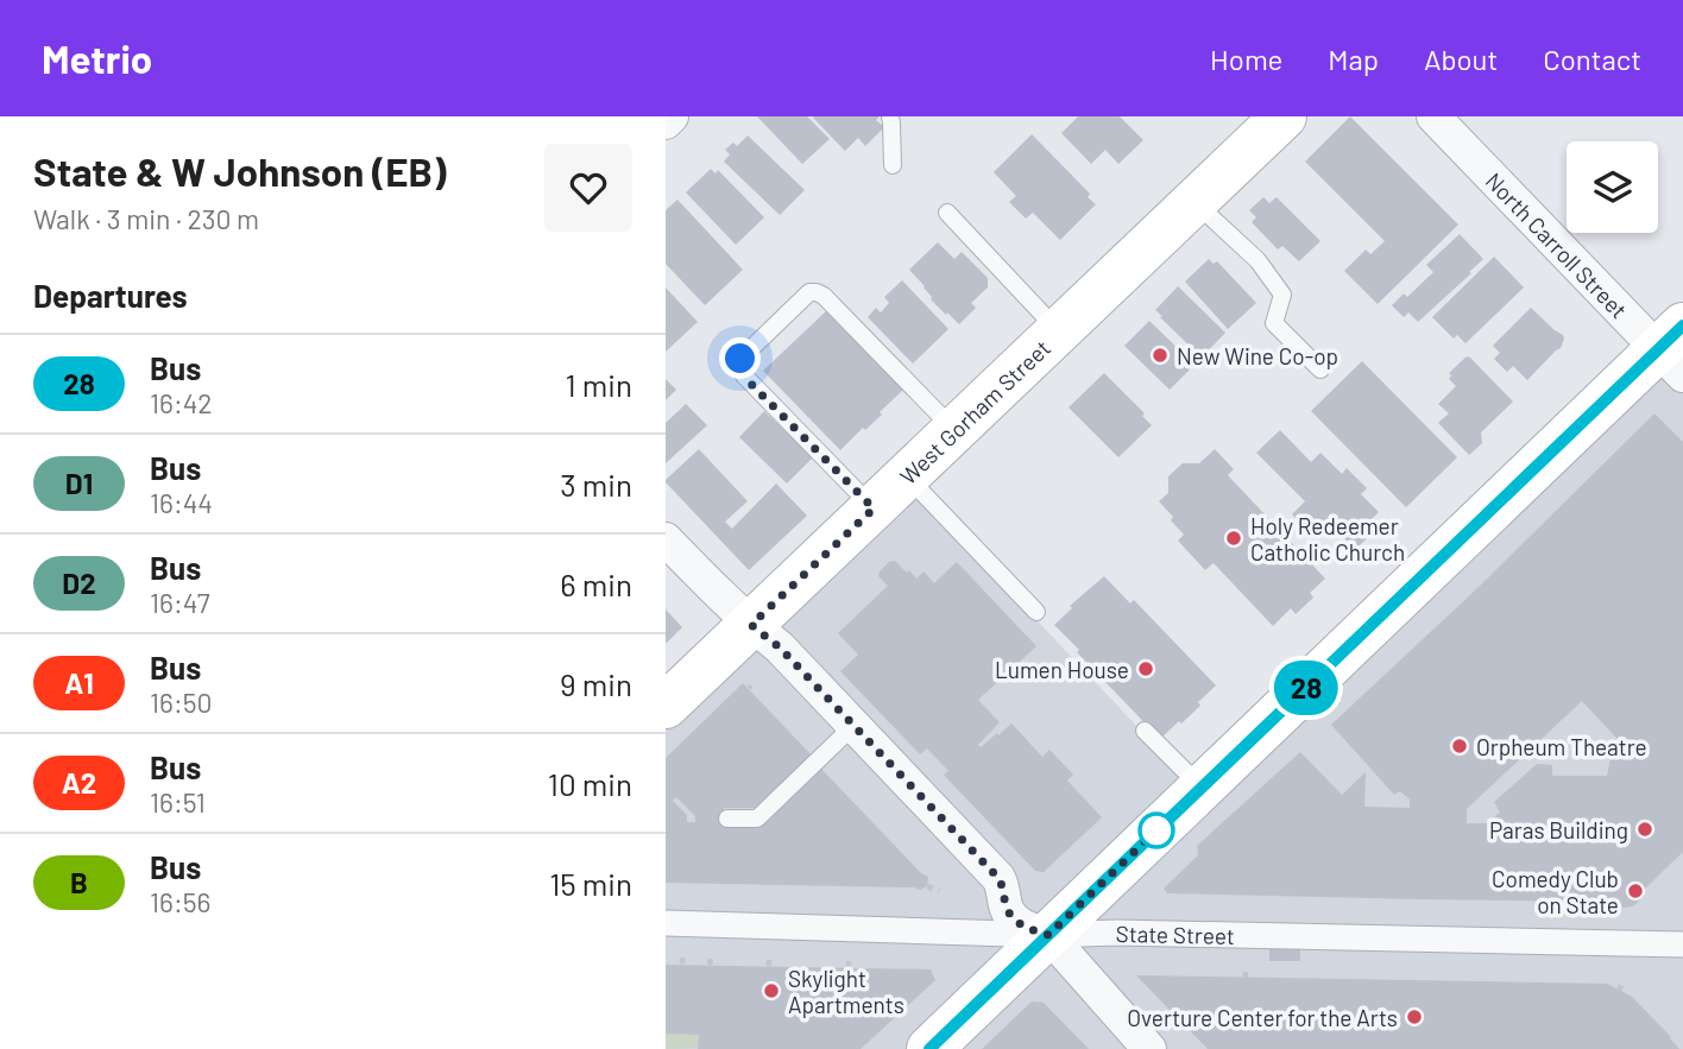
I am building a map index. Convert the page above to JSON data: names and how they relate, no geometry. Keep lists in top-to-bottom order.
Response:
{
  "streets": {
    "main road": ["West Gorham Street"],
    "street": ["North Carroll Street", "State Street"]
  },
  "places": [
    "New Wine Co-op",
    "Holy Redeemer Catholic Church",
    "Lumen House",
    "Orpheum Theatre",
    "Paras Building",
    "Comedy Club on State",
    "Skylight Apartments",
    "Overture Center for the Arts"
  ],
  "lines": ["bus line 28"],
  "page": {
    "header": "Metrio",
    "nav": [
      "Home",
      "Map",
      "About",
      "Contact"
    ],
    "heading": [
      ["State & W Johnson (EB)", "Walk · 3 min · 230 m"],
      "Departures"
    ],
    "on_map": "28",
    "list": [
      {
        "mark": "28",
        "name": "Bus",
        "note": "16:42",
        "value": "1 min"
      },
      {
        "mark": "D1",
        "name": "Bus",
        "note": "16:44",
        "value": "3 min"
      },
      {
        "mark": "D2",
        "name": "Bus",
        "note": "16:47",
        "value": "6 min"
      },
      {
        "mark": "A1",
        "name": "Bus",
        "note": "16:50",
        "value": "9 min"
      },
      {
        "mark": "A2",
        "name": "Bus",
        "note": "16:51",
        "value": "10 min"
      },
      {
        "mark": "B",
        "name": "Bus",
        "note": "16:56",
        "value": "15 min"
      }
    ]
  }
}
